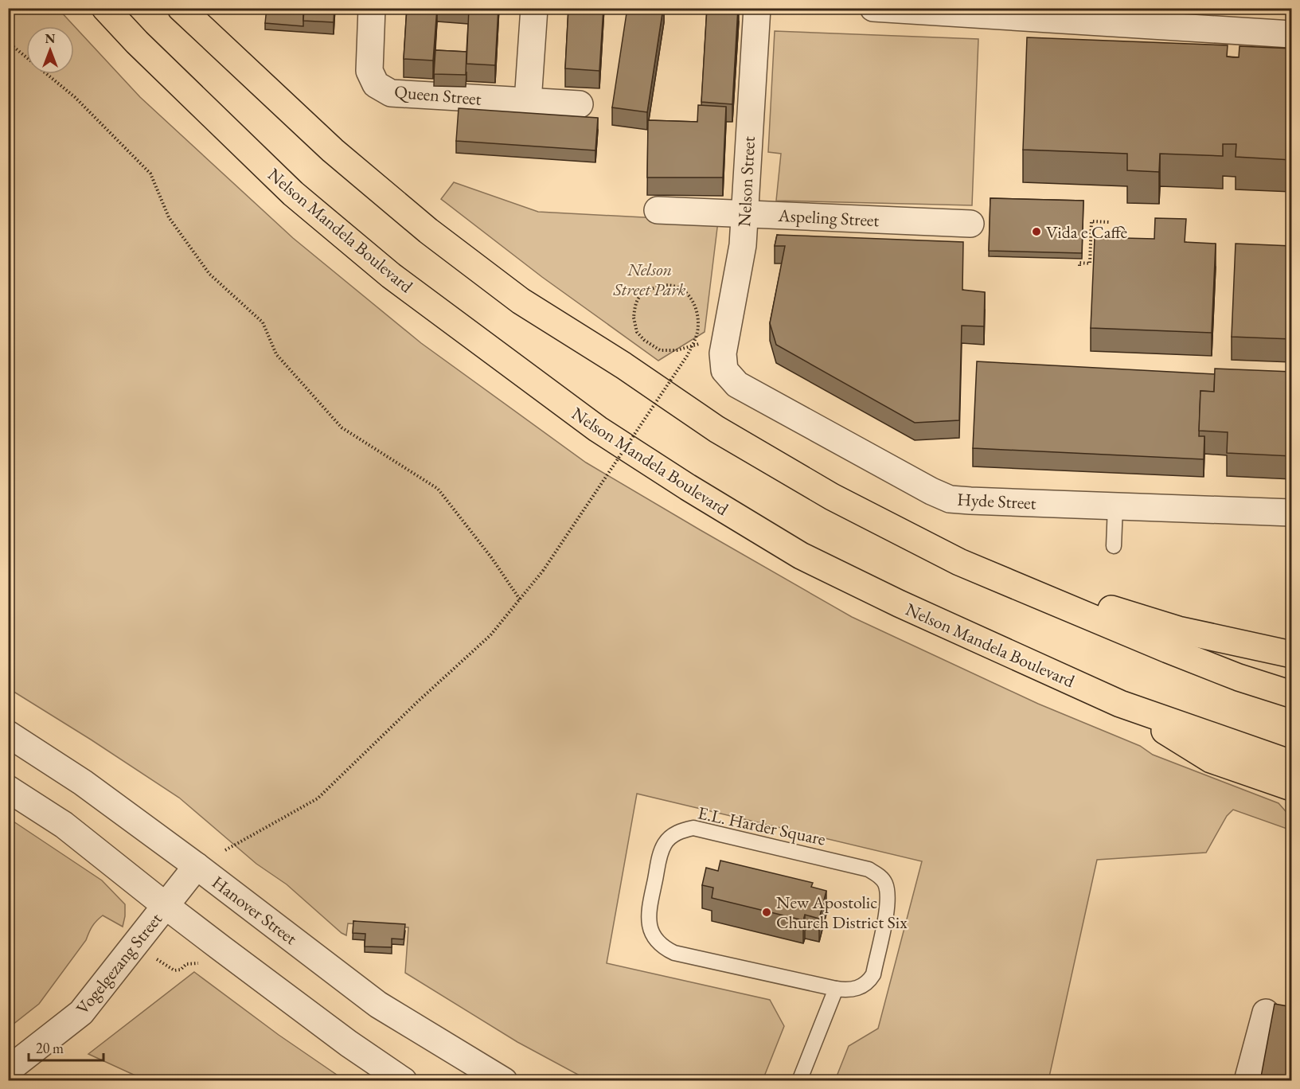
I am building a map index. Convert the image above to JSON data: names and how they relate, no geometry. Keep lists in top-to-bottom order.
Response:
{
  "streets": {
    "highway": ["Nelson Mandela Boulevard"],
    "street": [
      "Queen Street",
      "Nelson Street",
      "Aspeling Street",
      "Hyde Street",
      "Hanover Street",
      "Vogelgezang Street"
    ],
    "lane": ["E.L. Harder Square"]
  },
  "crossings": [
    ["Nelson Street", "Aspeling Street"],
    ["Nelson Street", "Hyde Street"],
    ["Hanover Street", "Vogelgezang Street"]
  ],
  "parks": ["Nelson Street Park"],
  "places": ["Vida e Caffè", "New Apostolic Church District Six"],
  "scale_bar": "20 m",
  "north": "top"
}
